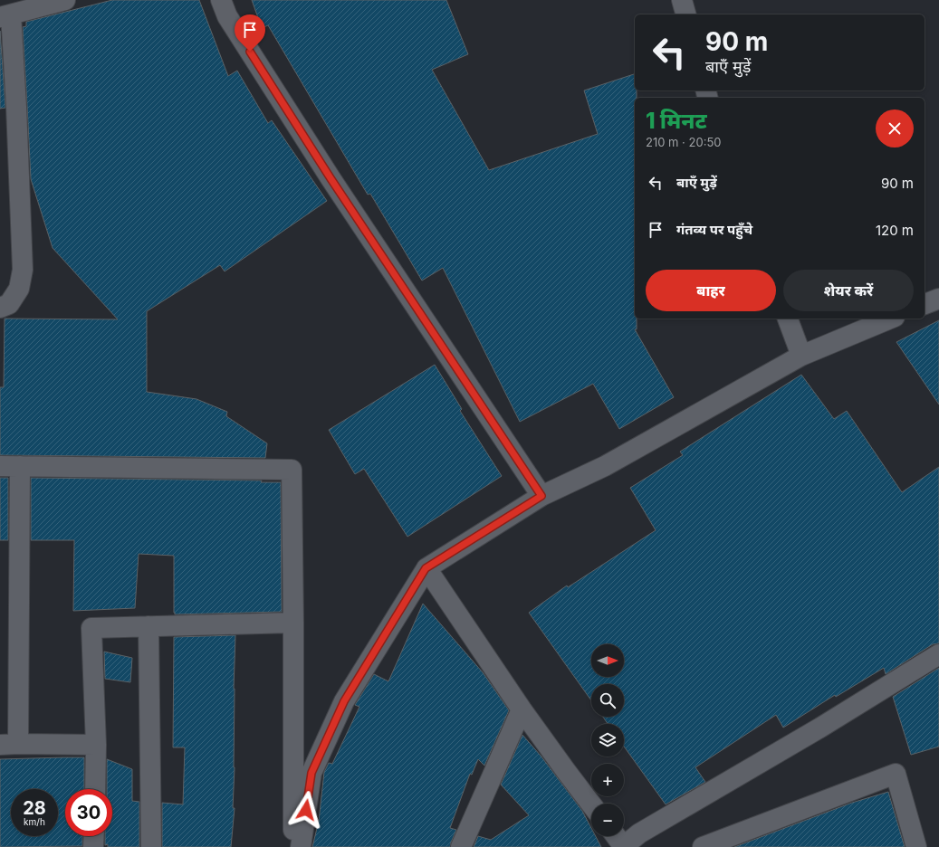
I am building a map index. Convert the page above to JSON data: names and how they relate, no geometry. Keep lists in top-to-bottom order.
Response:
{
  "north": "right",
  "page": {
    "turn": ["90 m", "बाएँ मुड़ें"],
    "heading": ["1 मिनट", "210 m · 20:50"],
    "list": [
      {
        "name": "बाएँ मुड़ें",
        "value": "90 m"
      },
      {
        "name": "गंतव्य पर पहुँचे",
        "value": "120 m"
      }
    ],
    "buttons": ["बाहर", "शेयर करें"],
    "map_buttons": ["+", "−"],
    "speed": "28 km/h",
    "limit": "30"
  }
}
